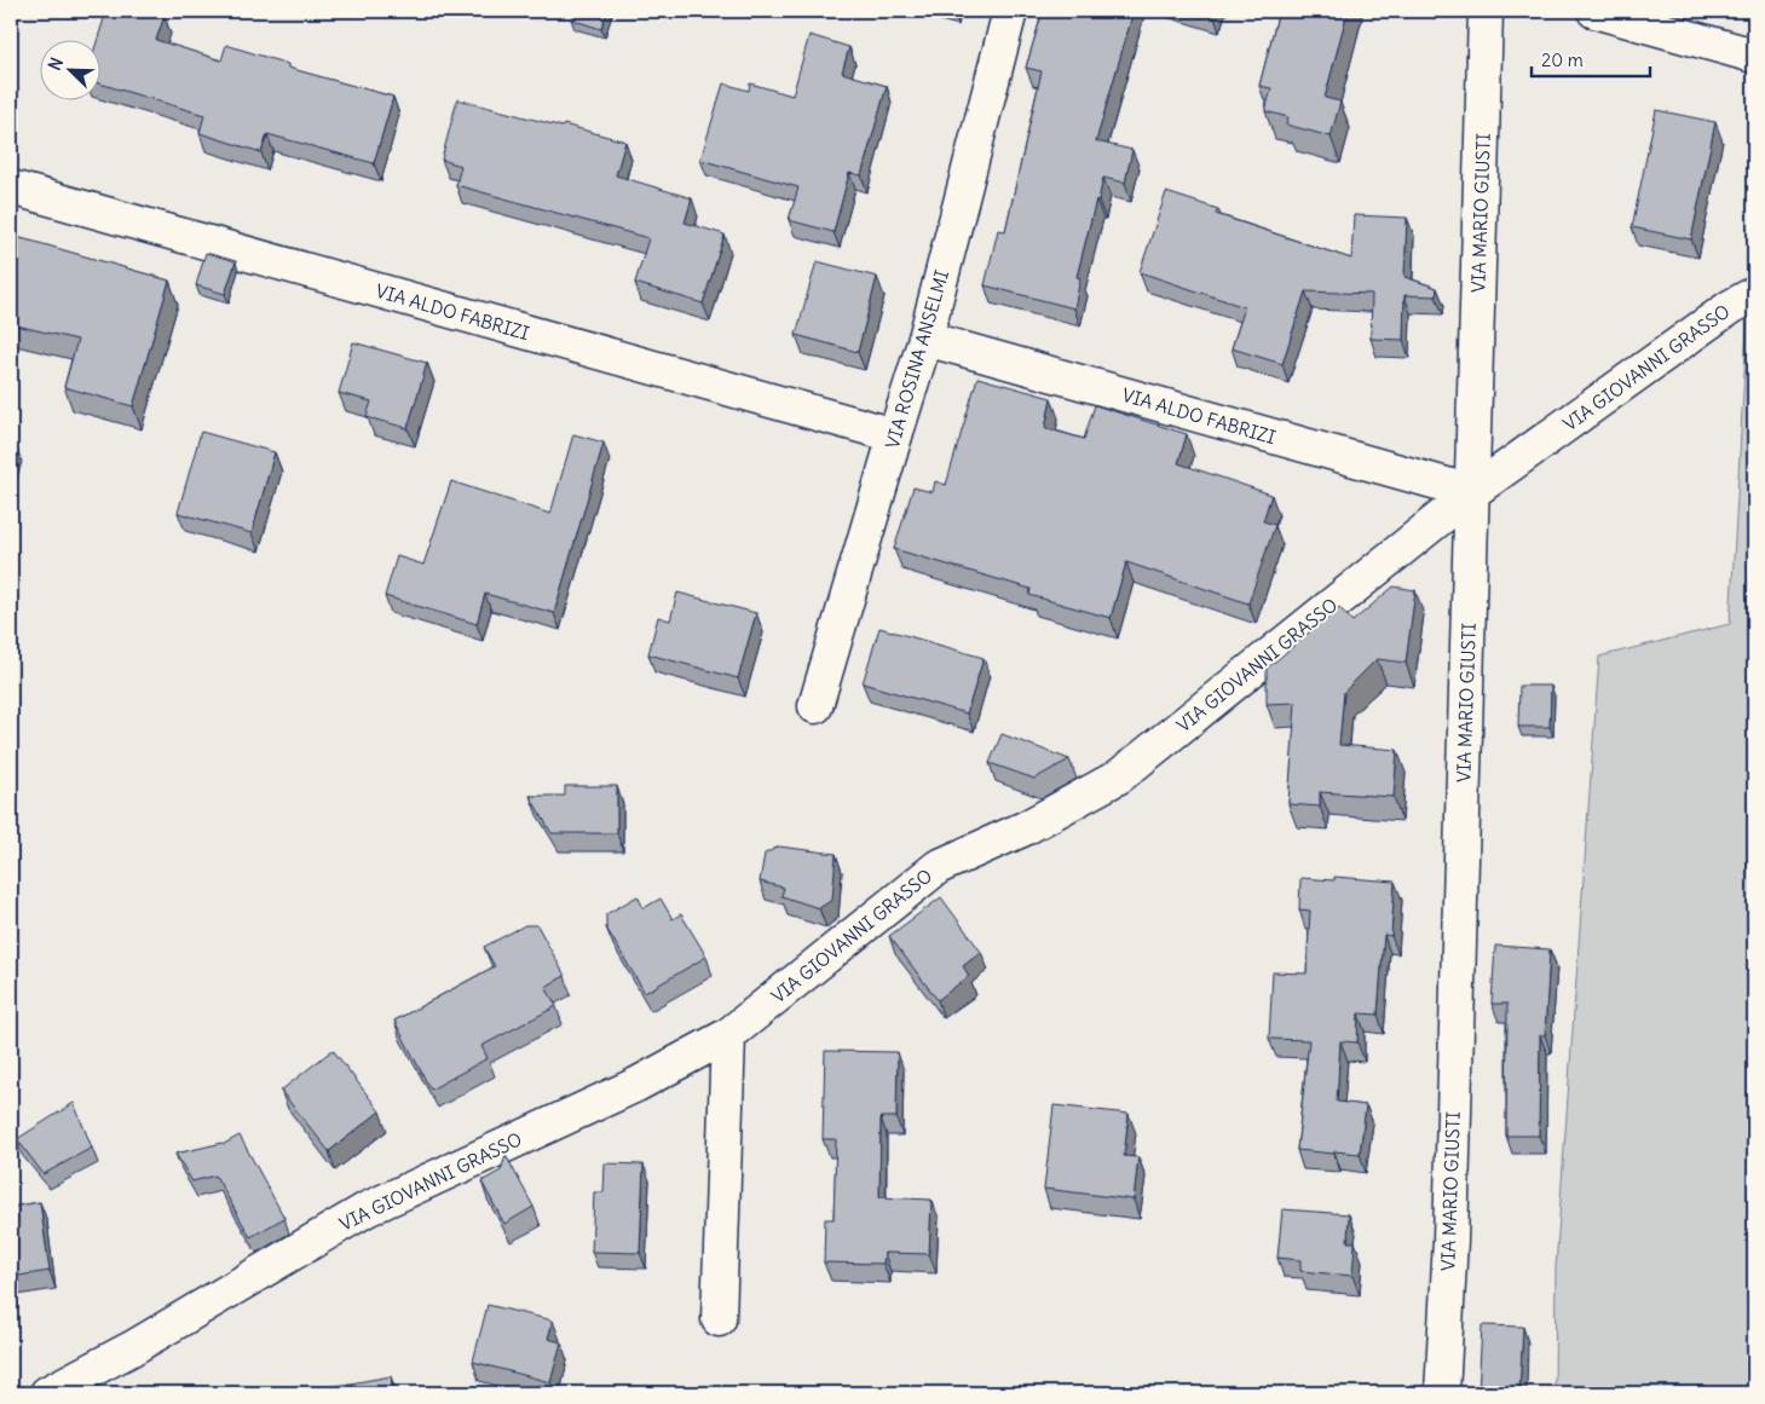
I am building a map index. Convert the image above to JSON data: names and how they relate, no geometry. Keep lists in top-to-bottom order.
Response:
{
  "streets": {
    "street": [
      "VIA MARIO GIUSTI",
      "VIA ALDO FABRIZI",
      "VIA ROSINA ANSELMI",
      "VIA GIOVANNI GRASSO"
    ]
  },
  "crossings": [
    ["VIA MARIO GIUSTI", "VIA ALDO FABRIZI"],
    ["VIA MARIO GIUSTI", "VIA GIOVANNI GRASSO"],
    ["VIA ALDO FABRIZI", "VIA ROSINA ANSELMI"],
    ["VIA ALDO FABRIZI", "VIA GIOVANNI GRASSO"]
  ],
  "scale_bar": "20 m",
  "north": "top left"
}
